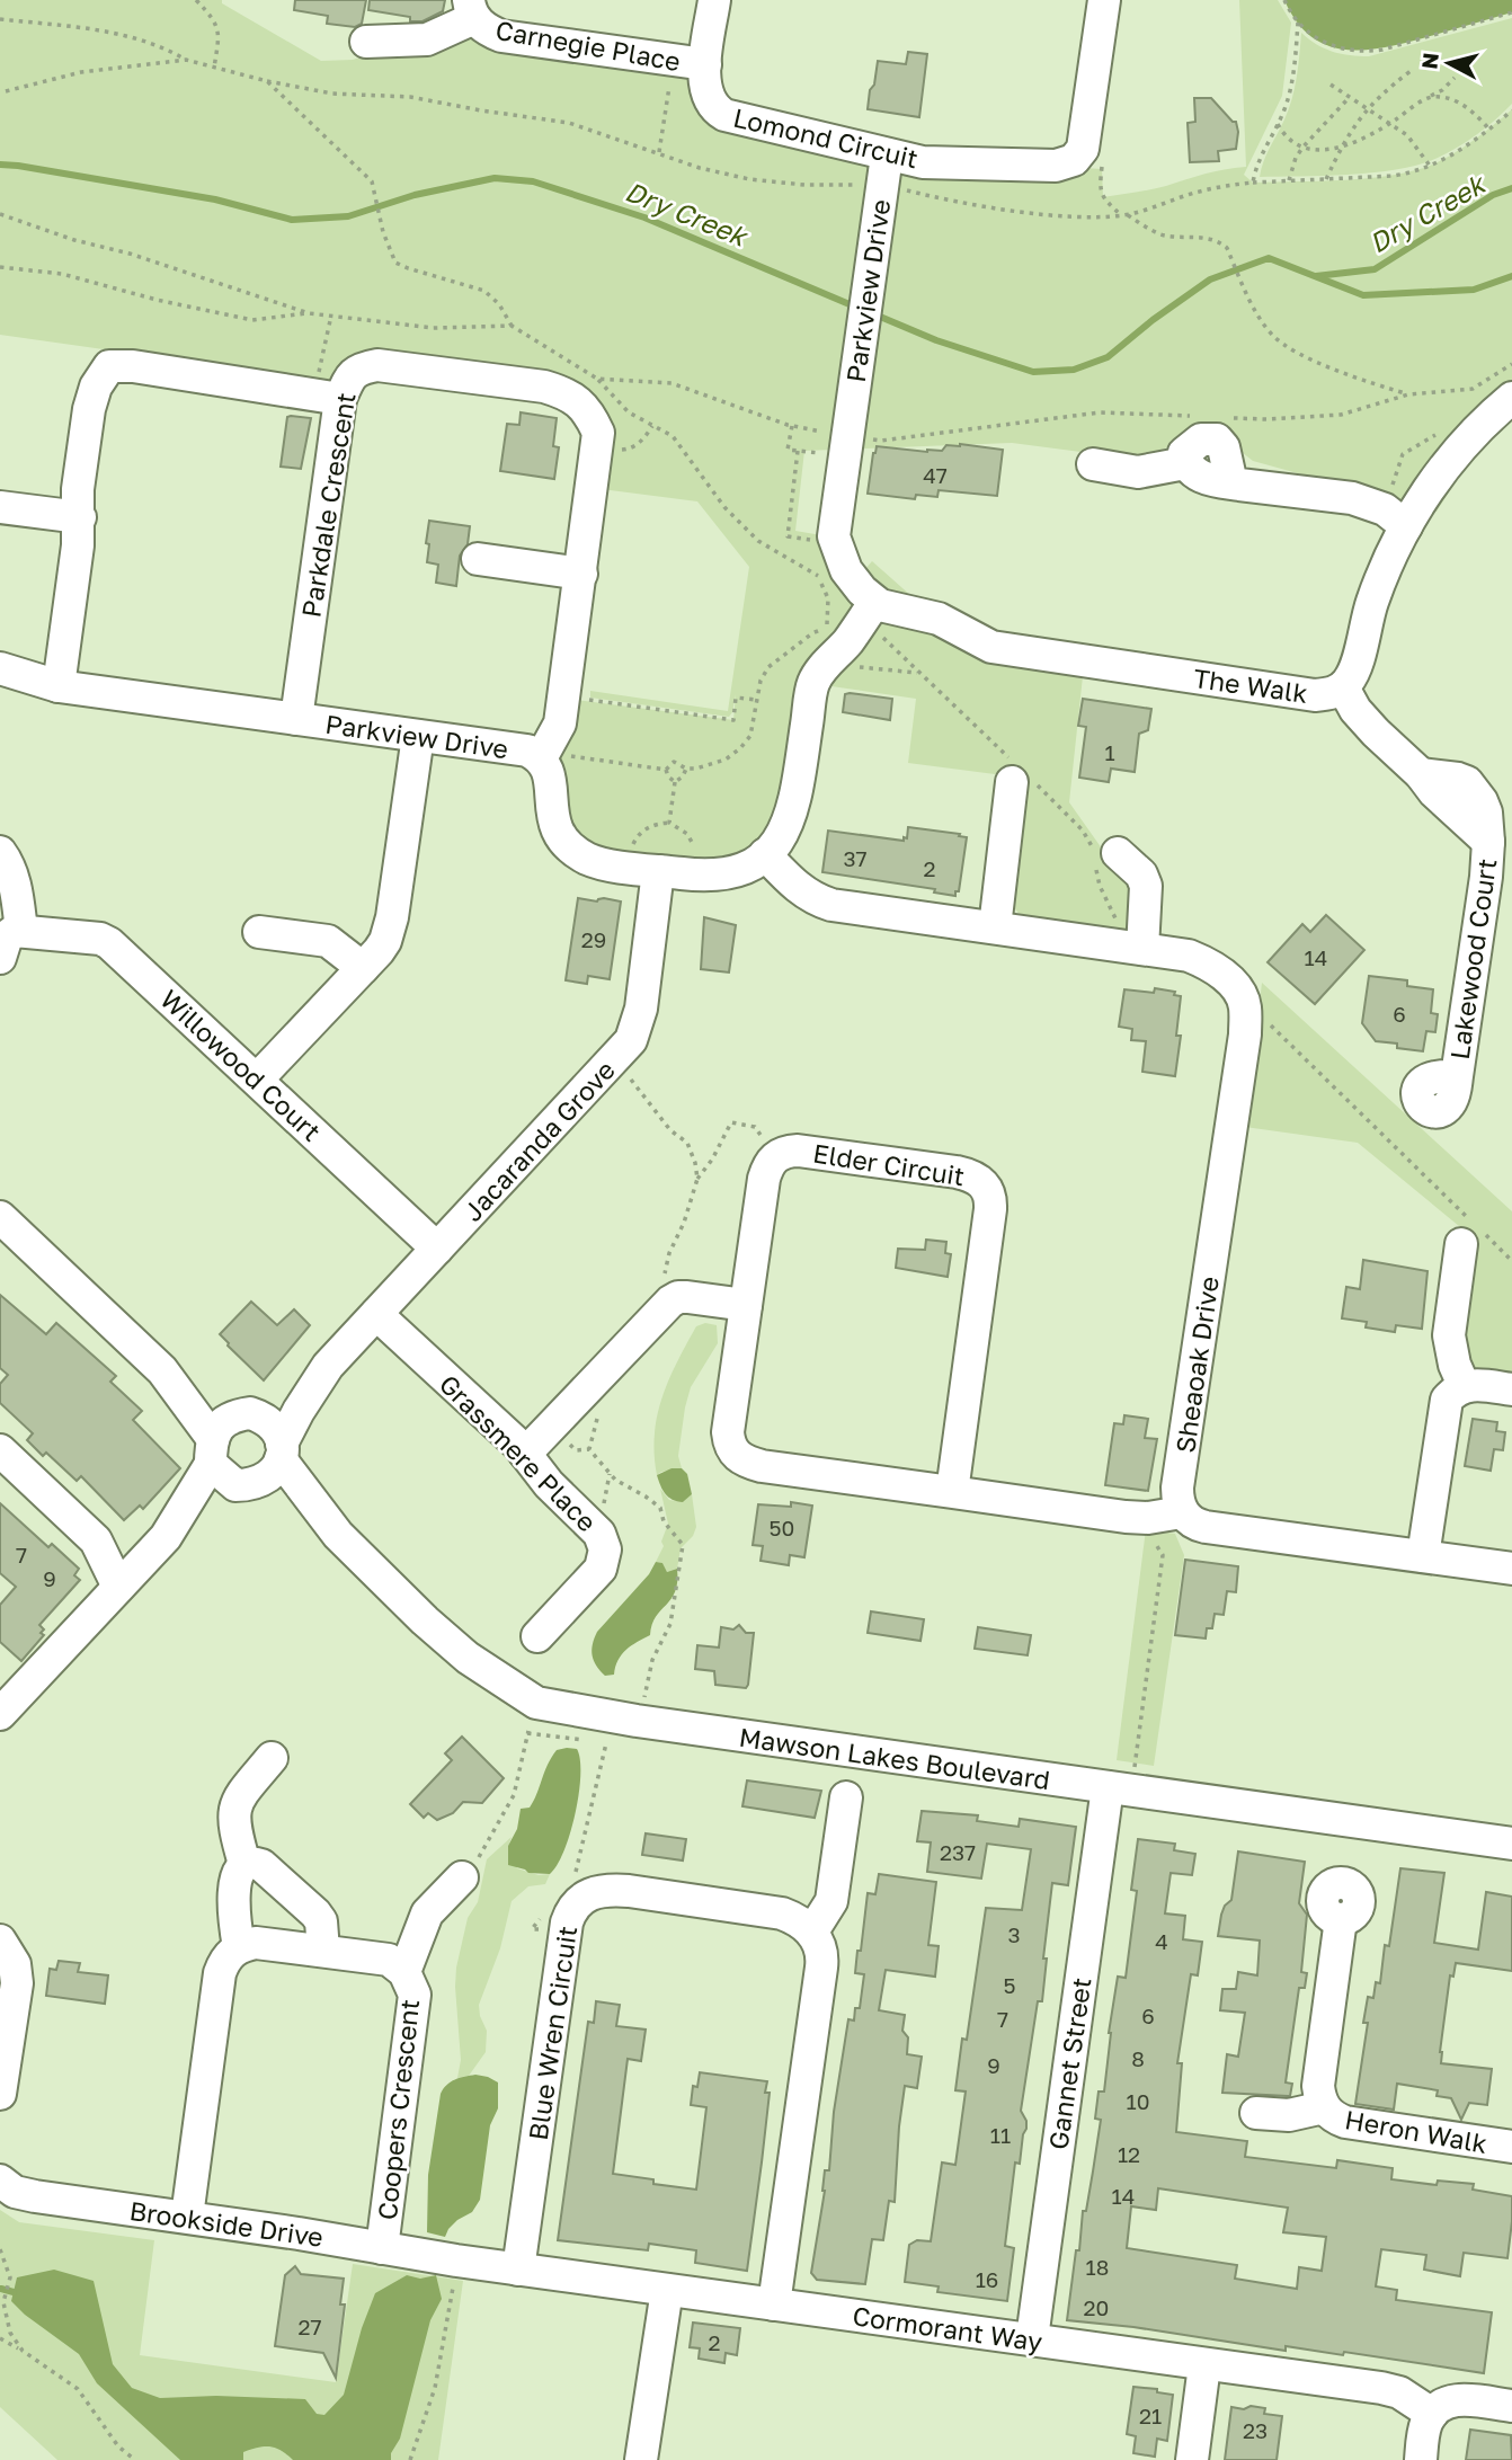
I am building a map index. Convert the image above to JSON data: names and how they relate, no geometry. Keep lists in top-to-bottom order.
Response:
{
  "streets": {
    "street": [
      "Carnegie Place",
      "Lomond Circuit",
      "Parkview Drive",
      "Parkdale Crescent",
      "The Walk",
      "Lakewood Court",
      "Willowood Court",
      "Jacaranda Grove",
      "Elder Circuit",
      "Sheaoak Drive",
      "Grassmere Place",
      "Mawson Lakes Boulevard",
      "Blue Wren Circuit",
      "Gannet Street",
      "Coopers Crescent",
      "Heron Walk",
      "Brookside Drive",
      "Cormorant Way"
    ]
  },
  "crossings": [
    ["Carnegie Place", "Lomond Circuit"],
    ["Lomond Circuit", "Parkview Drive"],
    ["Parkview Drive", "Parkdale Crescent"],
    ["Parkview Drive", "The Walk"],
    ["Parkview Drive", "Jacaranda Grove"],
    ["Parkview Drive", "Sheaoak Drive"],
    ["The Walk", "Lakewood Court"],
    ["Willowood Court", "Jacaranda Grove"],
    ["Jacaranda Grove", "Grassmere Place"],
    ["Jacaranda Grove", "Mawson Lakes Boulevard"],
    ["Elder Circuit", "Sheaoak Drive"],
    ["Mawson Lakes Boulevard", "Gannet Street"],
    ["Blue Wren Circuit", "Cormorant Way"],
    ["Gannet Street", "Cormorant Way"],
    ["Coopers Crescent", "Brookside Drive"],
    ["Brookside Drive", "Cormorant Way"]
  ],
  "water": ["Dry Creek"],
  "house_numbers": [
    "47",
    "1",
    "37",
    "2",
    "29",
    "14",
    "6",
    "50",
    "7",
    "9",
    "237",
    "3",
    "4",
    "5",
    "6",
    "7",
    "8",
    "9",
    "10",
    "11",
    "12",
    "14",
    "18",
    "16",
    "20",
    "27",
    "2",
    "21",
    "23"
  ],
  "north": "left"
}
